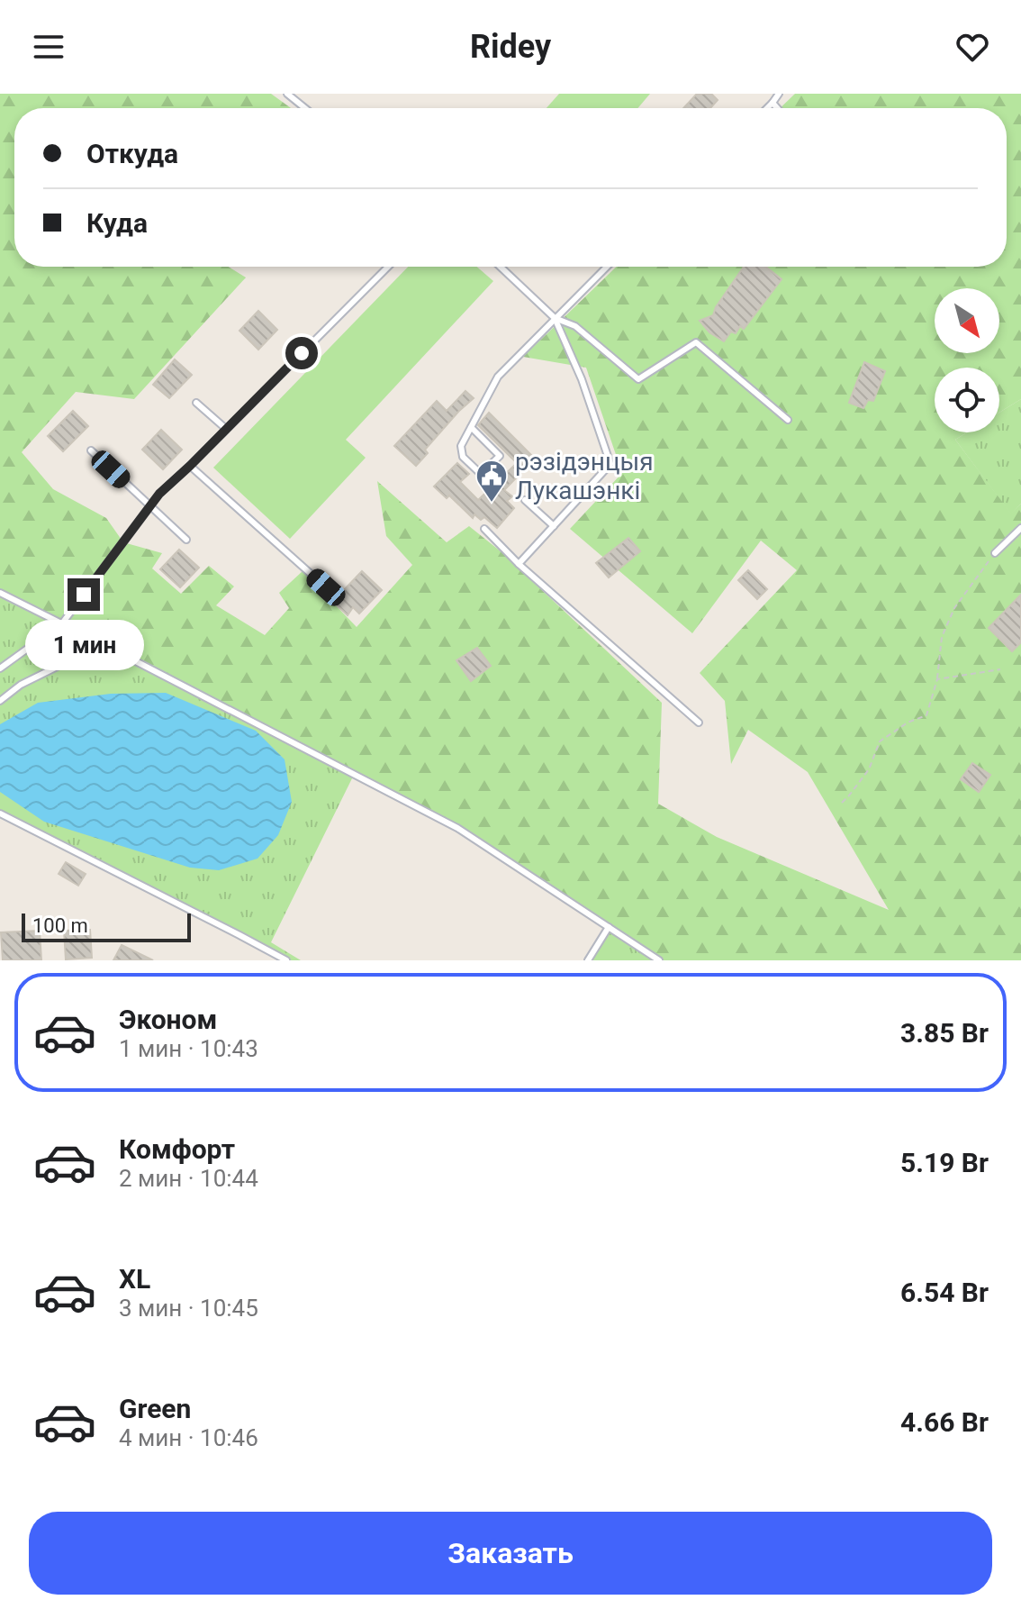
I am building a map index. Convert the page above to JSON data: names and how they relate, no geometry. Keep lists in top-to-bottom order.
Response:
{
  "places": {
    "public building": ["рэзідэнцыя Лукашэнкі"]
  },
  "scale_bar": "100 m",
  "north": "bottom right",
  "page": {
    "header": "Ridey",
    "banner": ["Откуда", "Куда"],
    "bubble": "1 мин",
    "scale": "100 m",
    "list": [
      {
        "name": "Эконом",
        "note": "1 мин · 10:43",
        "value": "3.85 Br"
      },
      {
        "name": "Комфорт",
        "note": "2 мин · 10:44",
        "value": "5.19 Br"
      },
      {
        "name": "XL",
        "note": "3 мин · 10:45",
        "value": "6.54 Br"
      },
      {
        "name": "Green",
        "note": "4 мин · 10:46",
        "value": "4.66 Br"
      }
    ],
    "buttons": "Заказать"
  }
}
